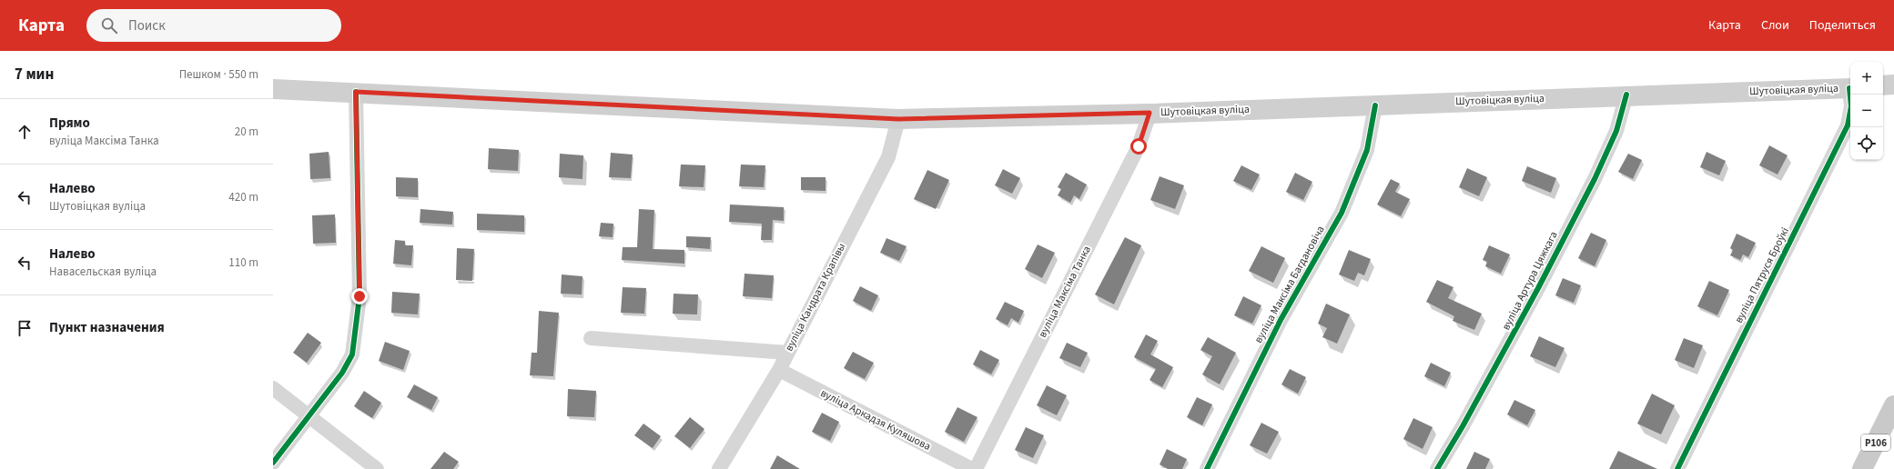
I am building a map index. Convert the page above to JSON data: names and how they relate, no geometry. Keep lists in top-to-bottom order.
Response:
{
  "streets": {
    "main road": ["Шутовіцкая вуліца", "Р106"],
    "street": [
      "вуліца Пятруся Броўкі",
      "вуліца Артура Цяжкага",
      "вуліца Максіма Багдановіча",
      "вуліца Максіма Танка",
      "вуліца Кандрата Крапівы",
      "вуліца Аркадзя Куляшова"
    ]
  },
  "crossings": [
    ["Шутовіцкая вуліца", "вуліца Артура Цяжкага"],
    ["Шутовіцкая вуліца", "вуліца Максіма Багдановіча"],
    ["Шутовіцкая вуліца", "вуліца Максіма Танка"],
    ["Шутовіцкая вуліца", "вуліца Кандрата Крапівы"],
    ["вуліца Кандрата Крапівы", "вуліца Аркадзя Куляшова"]
  ],
  "page": {
    "header": "Карта",
    "search": "Поиск",
    "nav": ["Карта", "Слои", "Поделиться"],
    "heading": ["7 мин", "Пешком · 550 m"],
    "map_buttons": ["+", "−"],
    "list": [
      ["Прямо", "вуліца Максіма Танка", "20 m"],
      ["Налево", "Шутовіцкая вуліца", "420 m"],
      ["Налево", "Навасельская вуліца", "110 m"],
      "Пункт назначения"
    ]
  }
}
